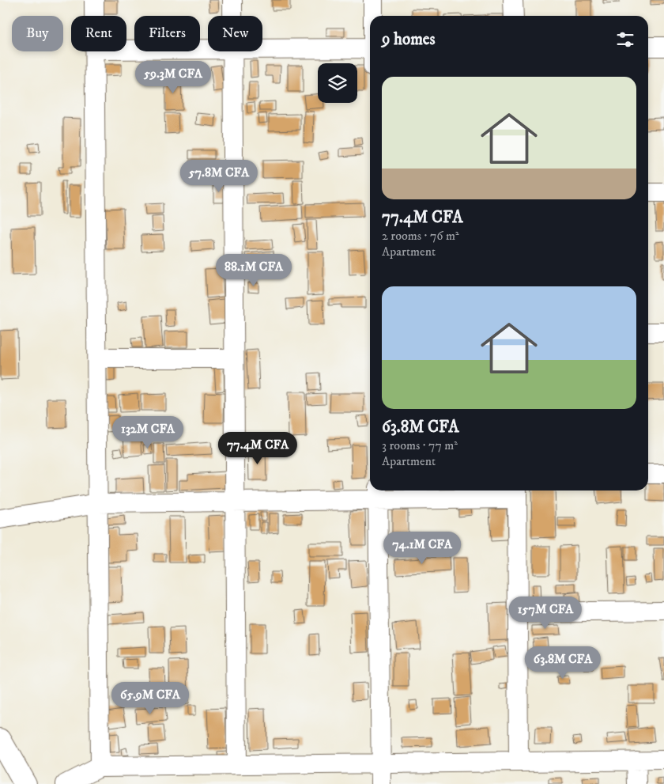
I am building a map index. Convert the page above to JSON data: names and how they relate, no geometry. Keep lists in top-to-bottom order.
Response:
{
  "page": {
    "chip": [
      "Buy",
      "Rent",
      "Filters",
      "New"
    ],
    "heading": "9 homes",
    "price": [
      "59.3M CFA",
      "57.8M CFA",
      "88.1M CFA",
      "132M CFA",
      "77.4M CFA",
      "74.1M CFA",
      "157M CFA",
      "63.8M CFA",
      "65.9M CFA"
    ],
    "list": [
      {
        "name": "77.4M CFA",
        "note": "2 rooms · 76 m² · Apartment"
      },
      {
        "name": "63.8M CFA",
        "note": "3 rooms · 77 m² · Apartment"
      }
    ]
  }
}
